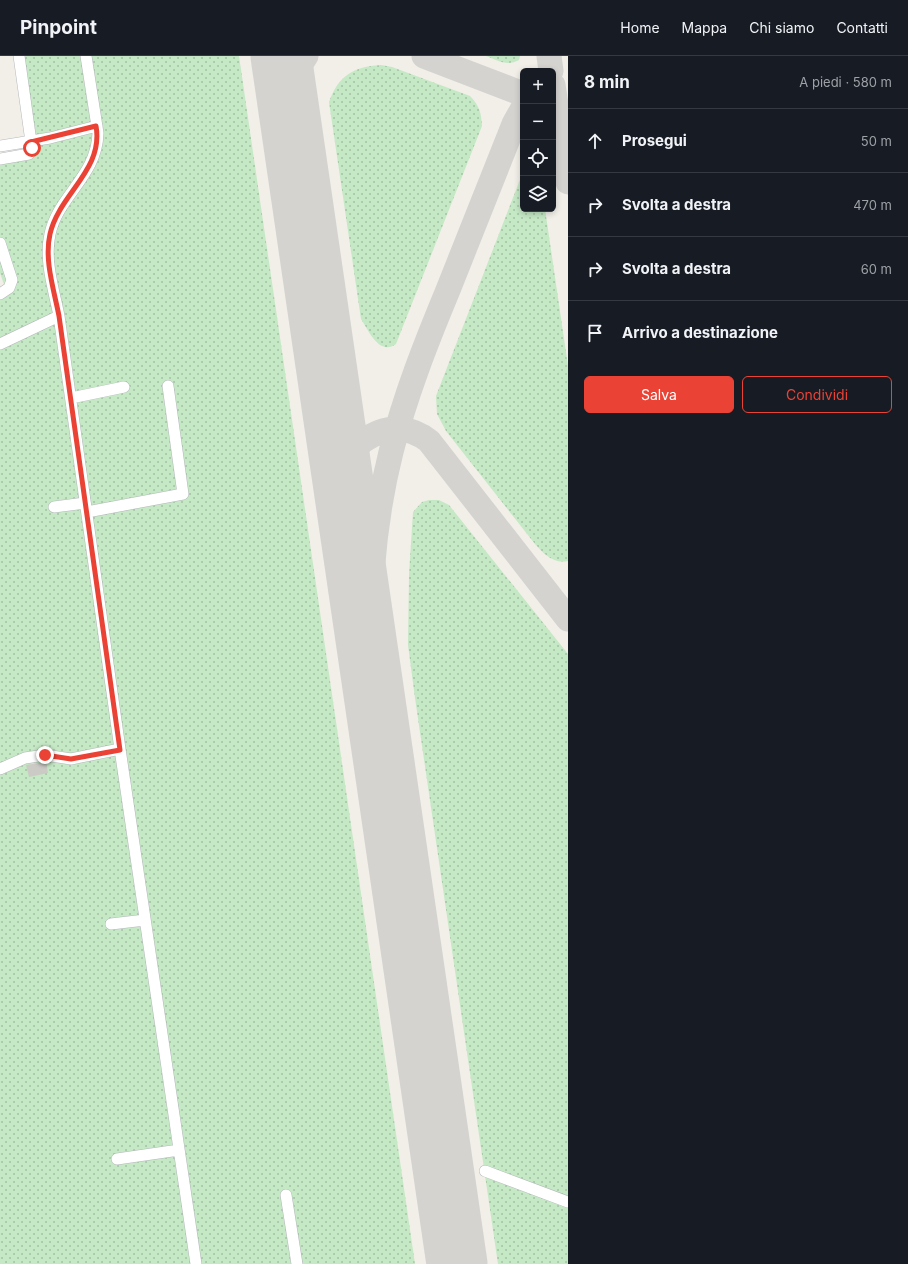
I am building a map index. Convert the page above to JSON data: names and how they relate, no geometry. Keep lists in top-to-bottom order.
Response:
{
  "page": {
    "header": "Pinpoint",
    "nav": [
      "Home",
      "Mappa",
      "Chi siamo",
      "Contatti"
    ],
    "heading": ["8 min", "A piedi · 580 m"],
    "map_buttons": ["+", "−"],
    "list": [
      ["Prosegui", "50 m"],
      ["Svolta a destra", "470 m"],
      ["Svolta a destra", "60 m"],
      "Arrivo a destinazione"
    ],
    "buttons": ["Salva", "Condividi"]
  }
}
